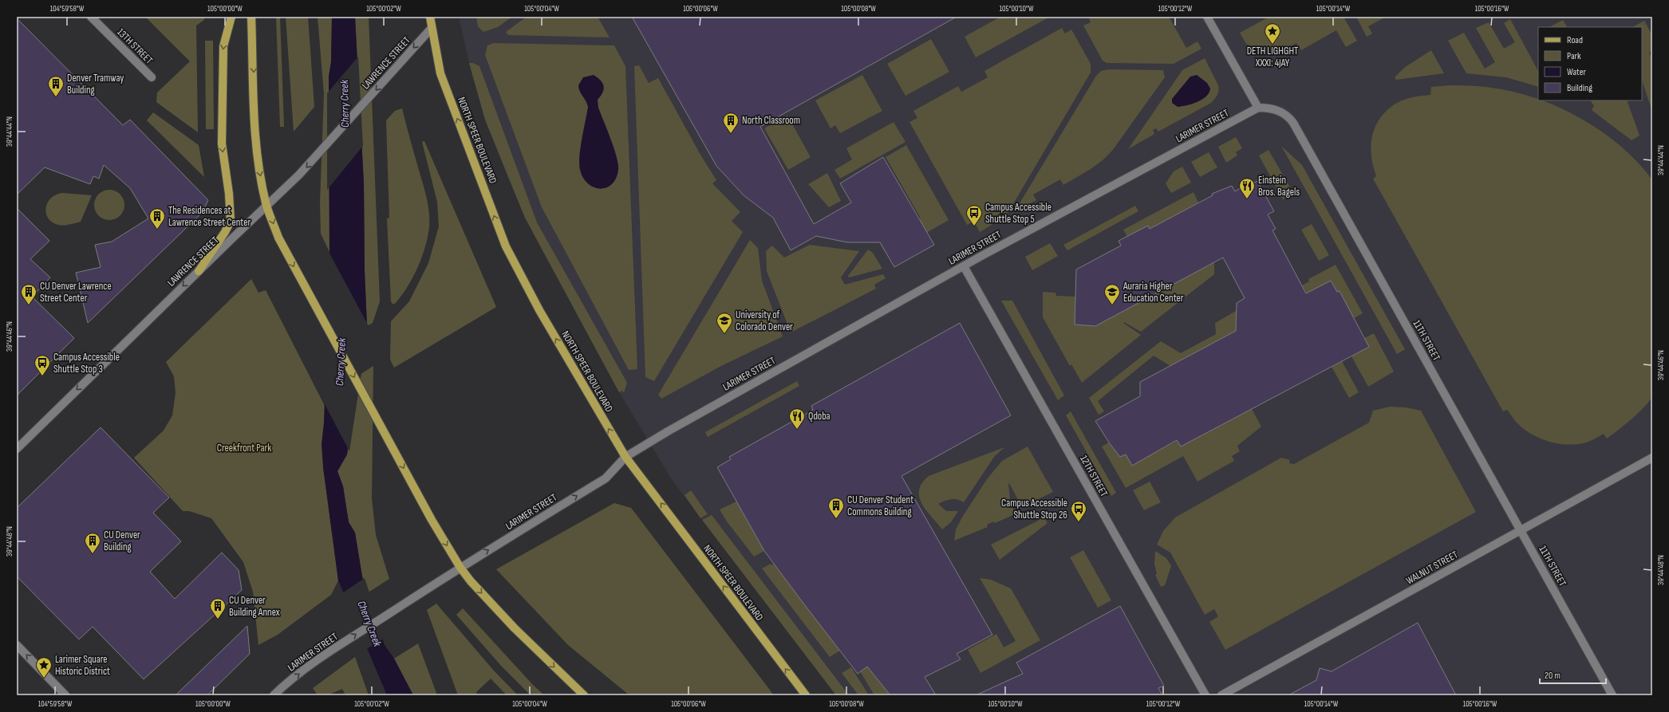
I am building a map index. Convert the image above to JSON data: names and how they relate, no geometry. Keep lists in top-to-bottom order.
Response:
{
  "streets": {
    "main road": ["NORTH SPEER BOULEVARD"],
    "street": [
      "13TH STREET",
      "LAWRENCE STREET",
      "LARIMER STREET",
      "11TH STREET",
      "12TH STREET",
      "WALNUT STREET"
    ]
  },
  "crossings": [
    ["LAWRENCE STREET", "NORTH SPEER BOULEVARD"],
    ["LARIMER STREET", "NORTH SPEER BOULEVARD"],
    ["LARIMER STREET", "11TH STREET"],
    ["LARIMER STREET", "12TH STREET"],
    ["11TH STREET", "WALNUT STREET"]
  ],
  "one_way": ["LAWRENCE STREET", "LARIMER STREET", "NORTH SPEER BOULEVARD"],
  "water": ["Cherry Creek"],
  "parks": ["Creekfront Park"],
  "places": {
    "place": ["DETH LIGHGHT XXXI: 4JAY", "Larimer Square Historic District"],
    "building": [
      "Denver Tramway Building",
      "North Classroom",
      "The Residences at Lawrence Street Center",
      "CU Denver Lawrence Street Center",
      "CU Denver Student Commons Building",
      "CU Denver Building",
      "CU Denver Building Annex"
    ],
    "restaurant": ["Einstein Bros. Bagels", "Qdoba"],
    "bus stop": ["Campus Accessible Shuttle Stop 5", "Campus Accessible Shuttle Stop 3", "Campus Accessible Shuttle Stop 26"],
    "school or university": ["Auraria Higher Education Center", "University of Colorado Denver"]
  },
  "legend": [
    "Road",
    "Park",
    "Water",
    "Building"
  ],
  "scale_bar": "20 m",
  "coordinates": [
    "104°59'58\"W",
    "105°00'00\"W",
    "105°00'02\"W",
    "105°00'04\"W",
    "105°00'06\"W",
    "105°00'08\"W",
    "105°00'10\"W",
    "105°00'12\"W",
    "105°00'14\"W",
    "105°00'16\"W",
    "39°44'44\"N",
    "39°44'46\"N",
    "39°44'48\"N"
  ]
}
